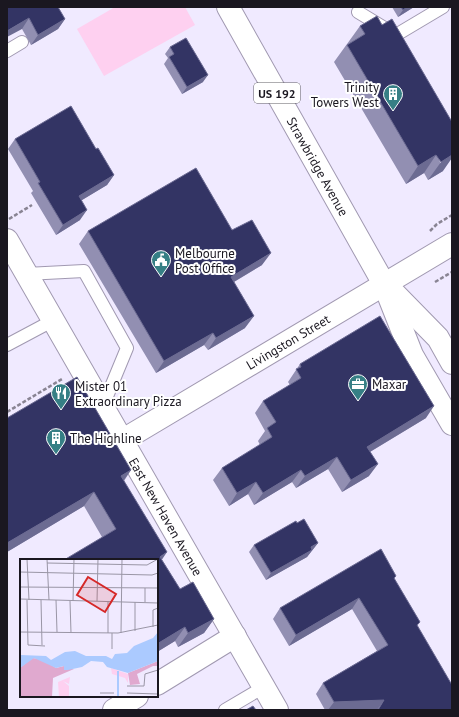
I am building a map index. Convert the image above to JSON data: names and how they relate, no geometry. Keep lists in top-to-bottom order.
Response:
{
  "streets": {
    "street": [
      "US 192",
      "Strawbridge Avenue",
      "Livingston Street",
      "East New Haven Avenue"
    ]
  },
  "crossings": [
    ["US 192", "Strawbridge Avenue"],
    ["US 192", "Livingston Street"],
    ["Strawbridge Avenue", "Livingston Street"],
    ["Livingston Street", "East New Haven Avenue"]
  ],
  "places": {
    "building": ["Trinity Towers West", "The Highline"],
    "public building": ["Melbourne Post Office"],
    "office": ["Maxar"],
    "restaurant": ["Mister 01 Extraordinary Pizza"]
  }
}
